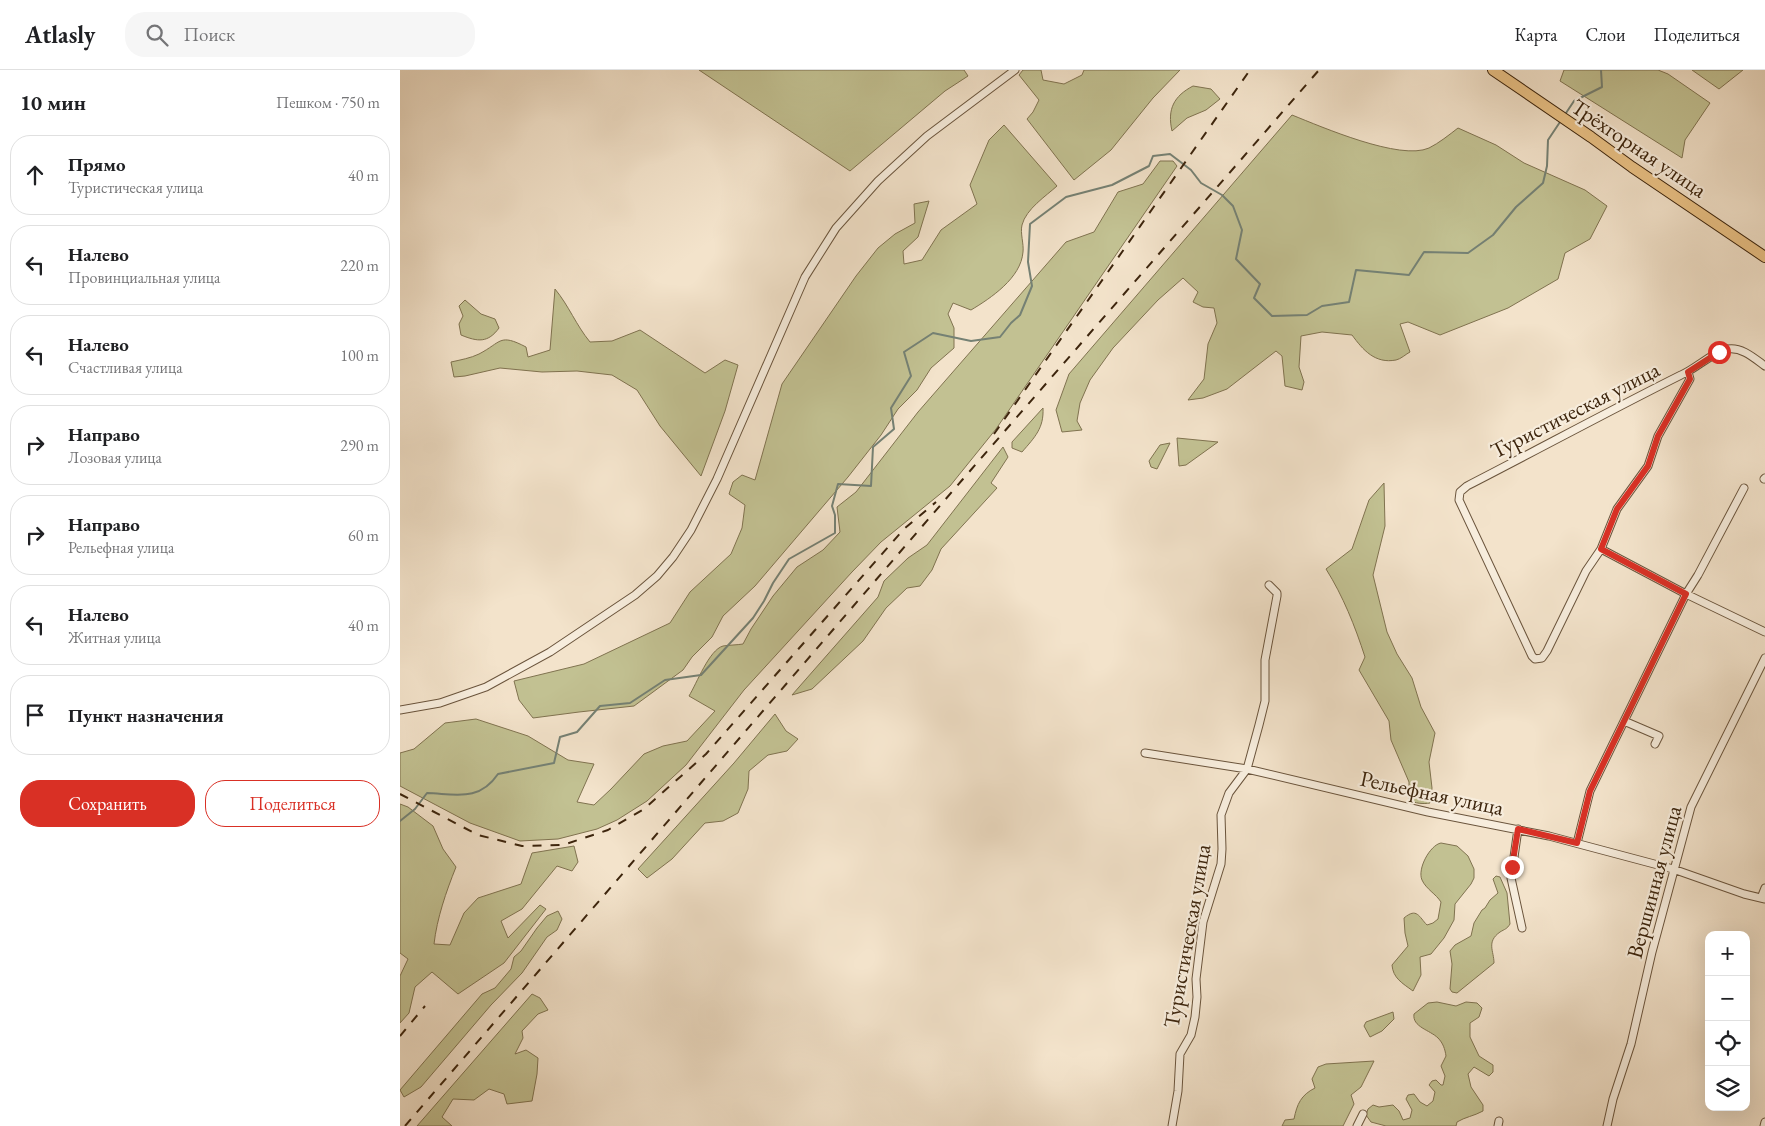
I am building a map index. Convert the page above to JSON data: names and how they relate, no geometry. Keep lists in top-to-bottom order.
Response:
{
  "streets": {
    "highway": ["Трёхгорная улица"],
    "street": ["Туристическая улица", "Рельефная улица", "Вершинная улица"]
  },
  "crossings": [
    ["Туристическая улица", "Рельефная улица"],
    ["Рельефная улица", "Вершинная улица"]
  ],
  "page": {
    "header": "Atlasly",
    "search": "Поиск",
    "nav": ["Карта", "Слои", "Поделиться"],
    "heading": ["10 мин", "Пешком · 750 m"],
    "list": [
      ["Прямо", "Туристическая улица", "40 m"],
      ["Налево", "Провинциальная улица", "220 m"],
      ["Налево", "Счастливая улица", "100 m"],
      ["Направо", "Лозовая улица", "290 m"],
      ["Направо", "Рельефная улица", "60 m"],
      ["Налево", "Житная улица", "40 m"],
      "Пункт назначения"
    ],
    "buttons": ["Сохранить", "Поделиться"],
    "map_buttons": ["+", "−"]
  }
}
